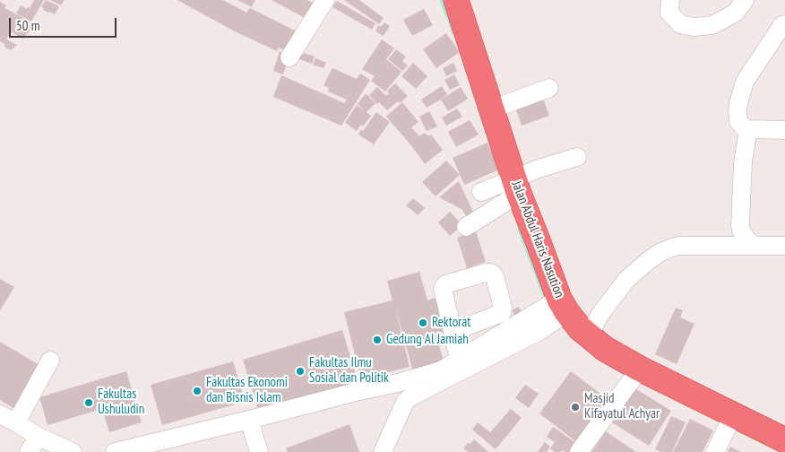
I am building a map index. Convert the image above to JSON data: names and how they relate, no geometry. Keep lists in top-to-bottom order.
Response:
{
  "streets": {
    "highway": ["Jalan Abdul Haris Nasution"]
  },
  "places": [
    "Rektorat",
    "Gedung Al Jamiah",
    "Fakultas Ilmu Sosial dan Politik",
    "Fakultas Ekonomi dan Bisnis Islam",
    "Fakultas Ushuludin",
    "Masjid Kifayatul Achyar"
  ],
  "scale_bar": "50 m"
}
